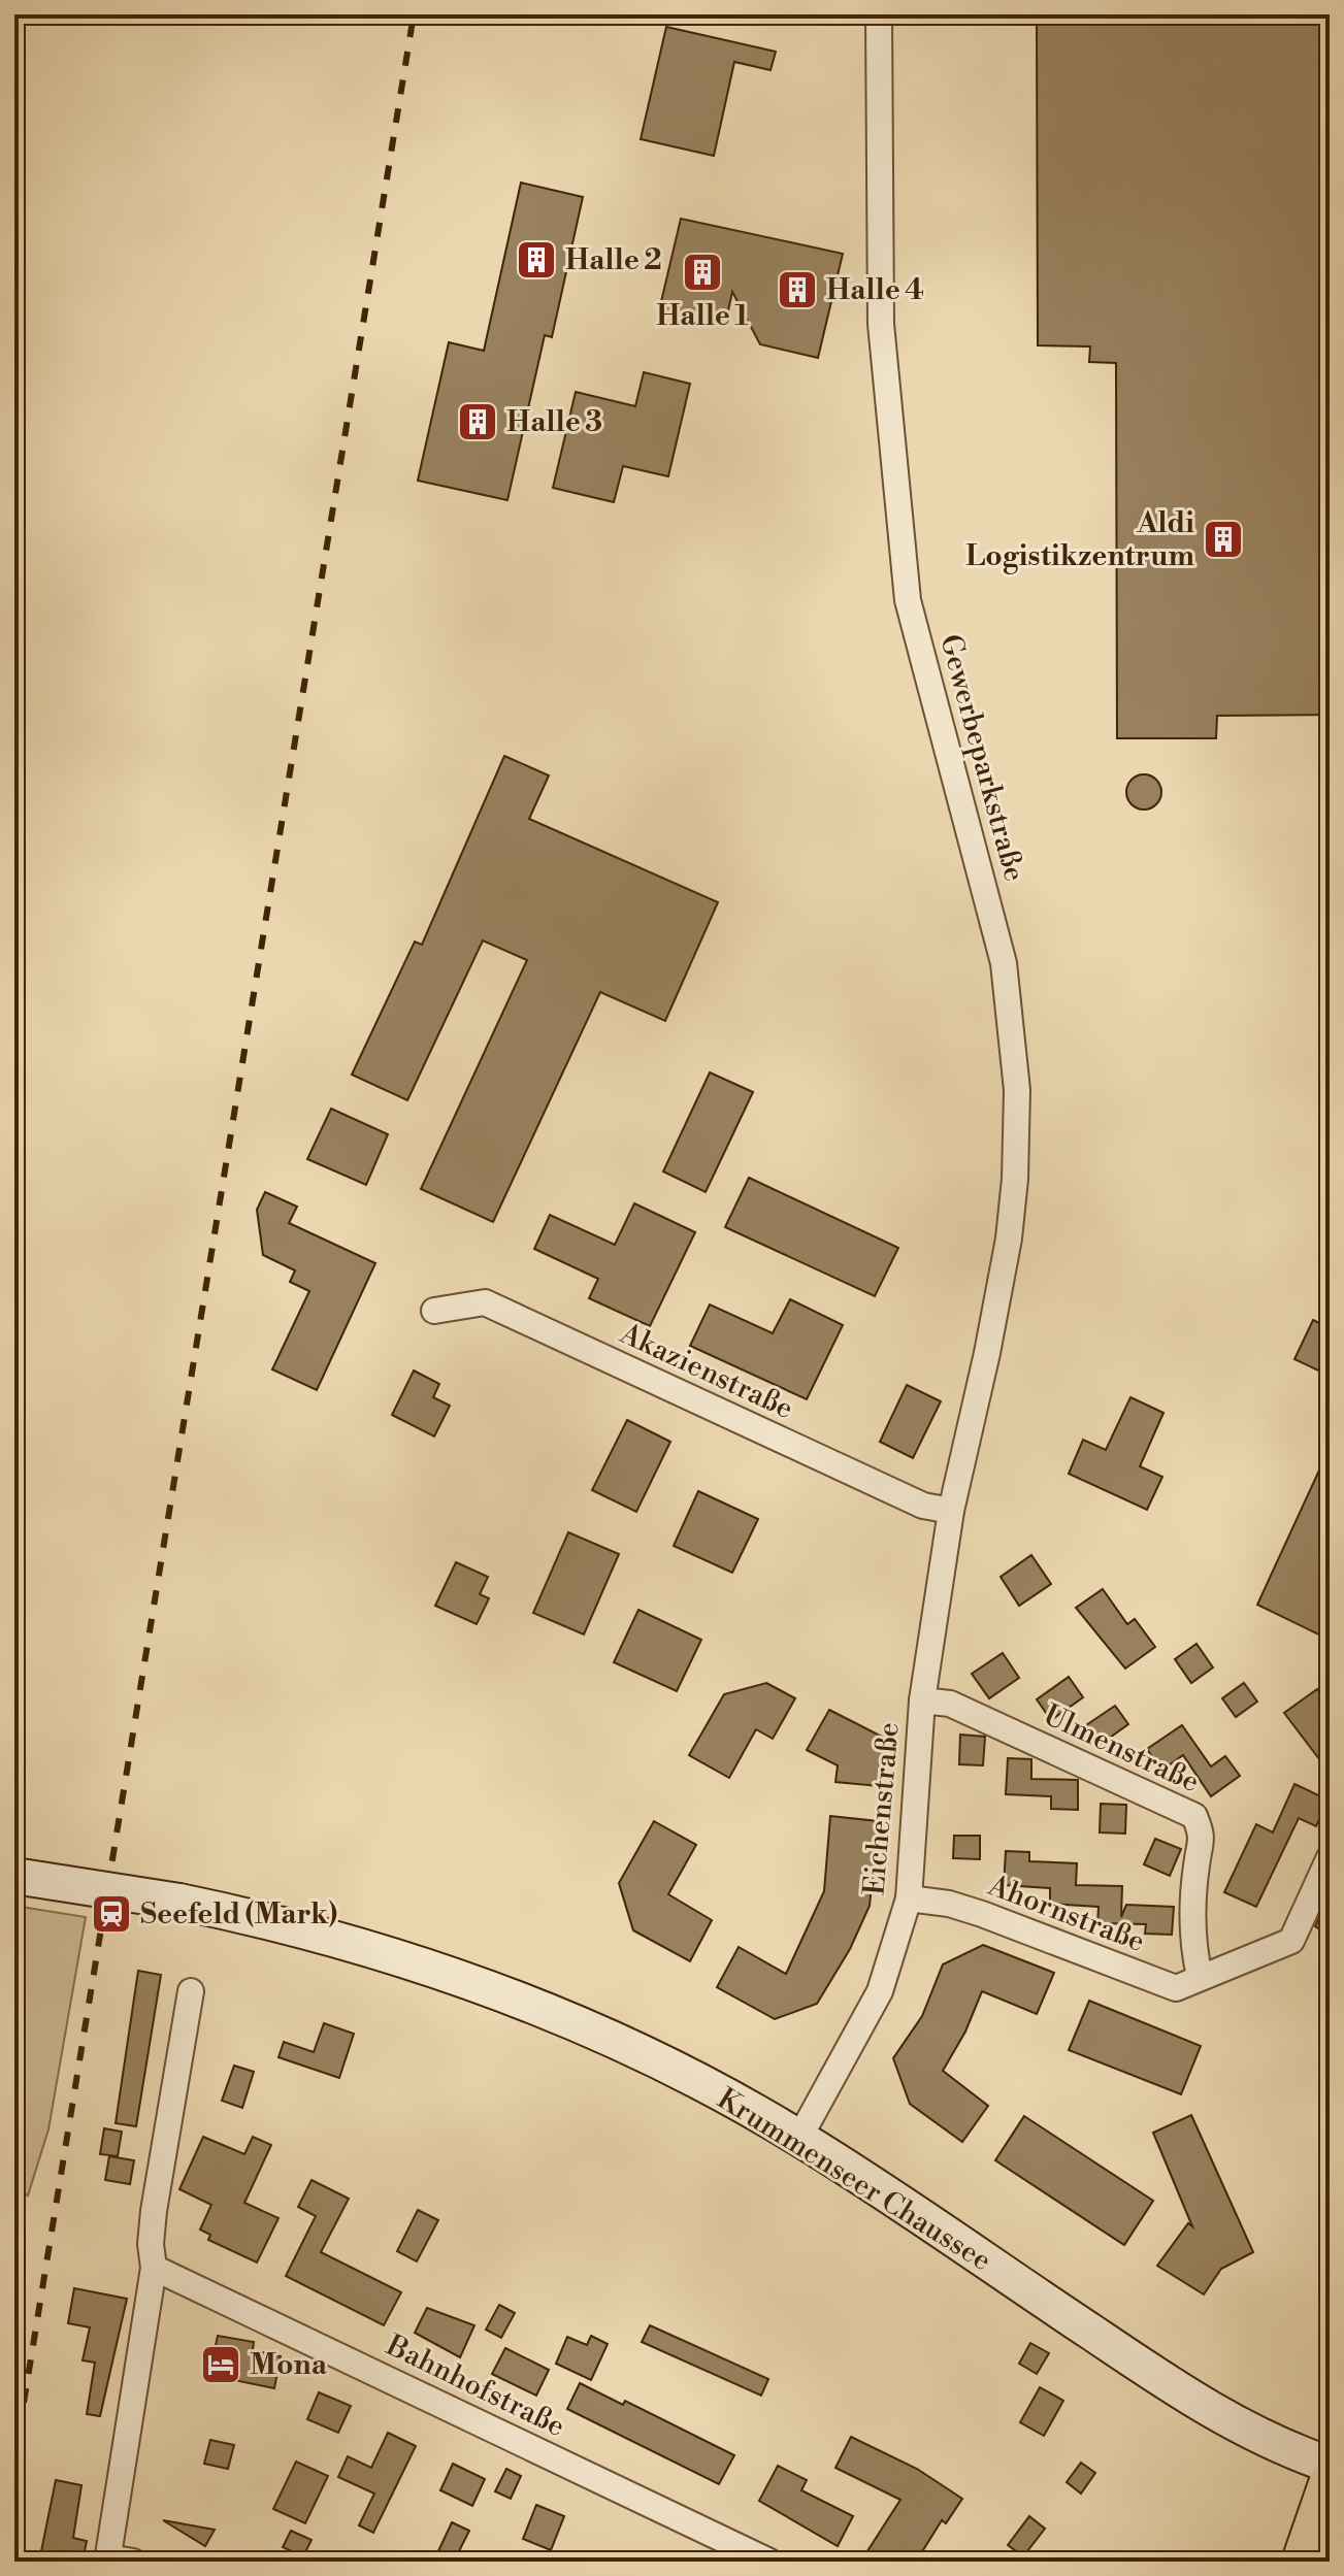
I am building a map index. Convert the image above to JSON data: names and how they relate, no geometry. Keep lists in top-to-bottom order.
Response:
{
  "streets": {
    "main road": ["Krummenseer Chaussee"],
    "street": [
      "Gewerbeparkstraße",
      "Akazienstraße",
      "Ulmenstraße",
      "Eichenstraße",
      "Ahornstraße",
      "Bahnhofstraße"
    ]
  },
  "crossings": [
    ["Gewerbeparkstraße", "Akazienstraße"],
    ["Gewerbeparkstraße", "Eichenstraße"],
    ["Akazienstraße", "Eichenstraße"],
    ["Ulmenstraße", "Eichenstraße"],
    ["Ulmenstraße", "Ahornstraße"],
    ["Eichenstraße", "Ahornstraße"],
    ["Eichenstraße", "Krummenseer Chaussee"]
  ],
  "places": {
    "building": [
      "Halle 2",
      "Halle 1",
      "Halle 4",
      "Halle 3",
      "Aldi Logistikzentrum"
    ],
    "station": ["Seefeld (Mark)"],
    "hotel": ["Mona"]
  }
}
